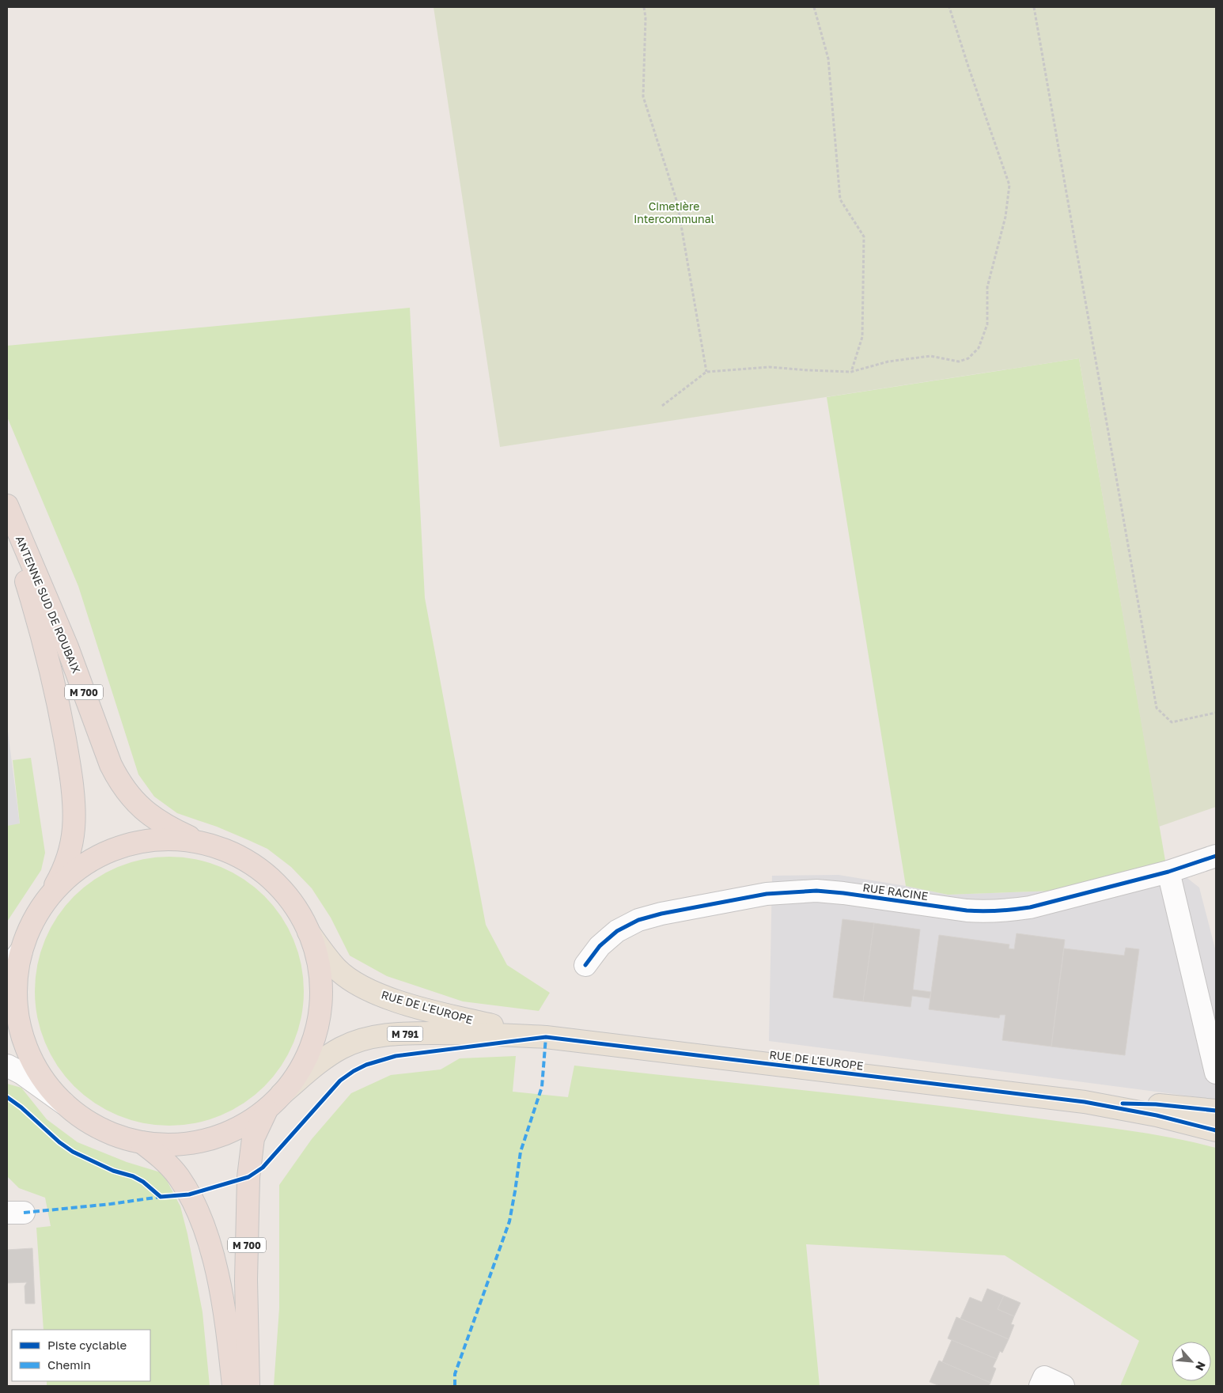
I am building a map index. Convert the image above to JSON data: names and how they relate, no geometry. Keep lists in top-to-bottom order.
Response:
{
  "streets": {
    "highway": ["ANTENNE SUD DE ROUBAIX", "M 700"],
    "main road": ["RUE DE L'EUROPE", "M 791"],
    "street": ["RUE RACINE"]
  },
  "crossings": [
    ["M 700", "RUE DE L'EUROPE"]
  ],
  "parks": ["Cimetière Intercommunal"],
  "legend": ["Piste cyclable", "Chemin"],
  "north": "bottom right"
}
